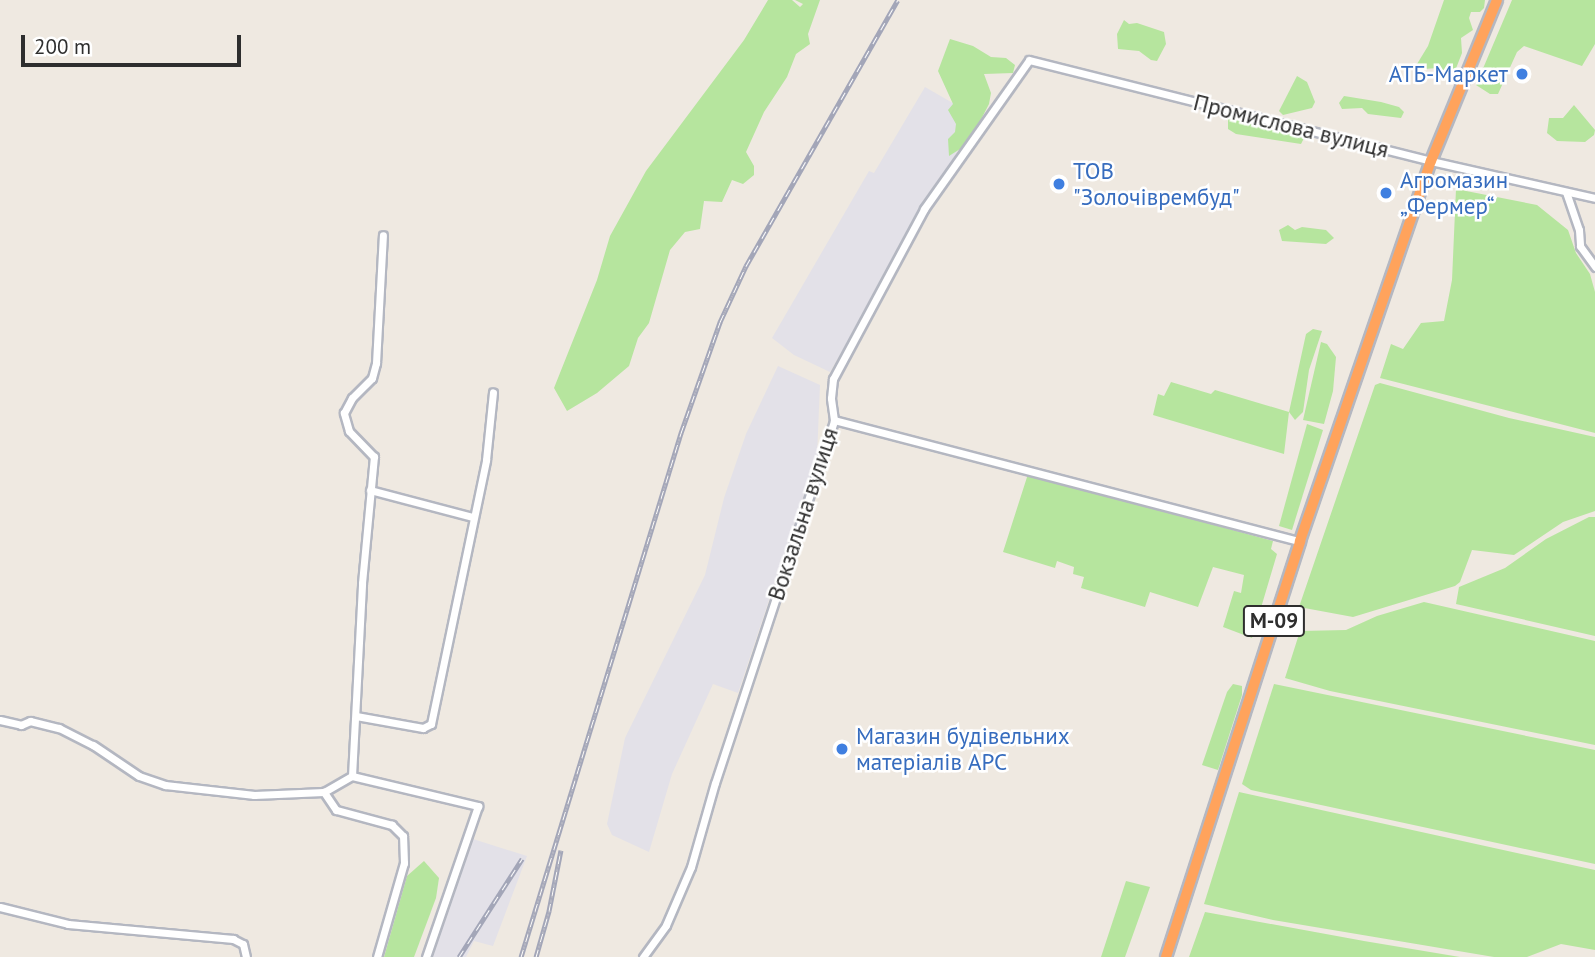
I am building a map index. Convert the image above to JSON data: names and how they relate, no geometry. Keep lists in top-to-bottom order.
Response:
{
  "streets": {
    "highway": ["М-09"],
    "street": ["Промислова вулиця", "Вокзальна вулиця"]
  },
  "crossings": [
    ["Промислова вулиця", "Вокзальна вулиця"],
    ["Промислова вулиця", "М-09"]
  ],
  "places": [
    "АТБ-Маркет",
    "ТОВ \"Золочіврембуд\"",
    "Агромазин „Фермер“",
    "Магазин будівельних матеріалів APC"
  ],
  "scale_bar": "200 m"
}
